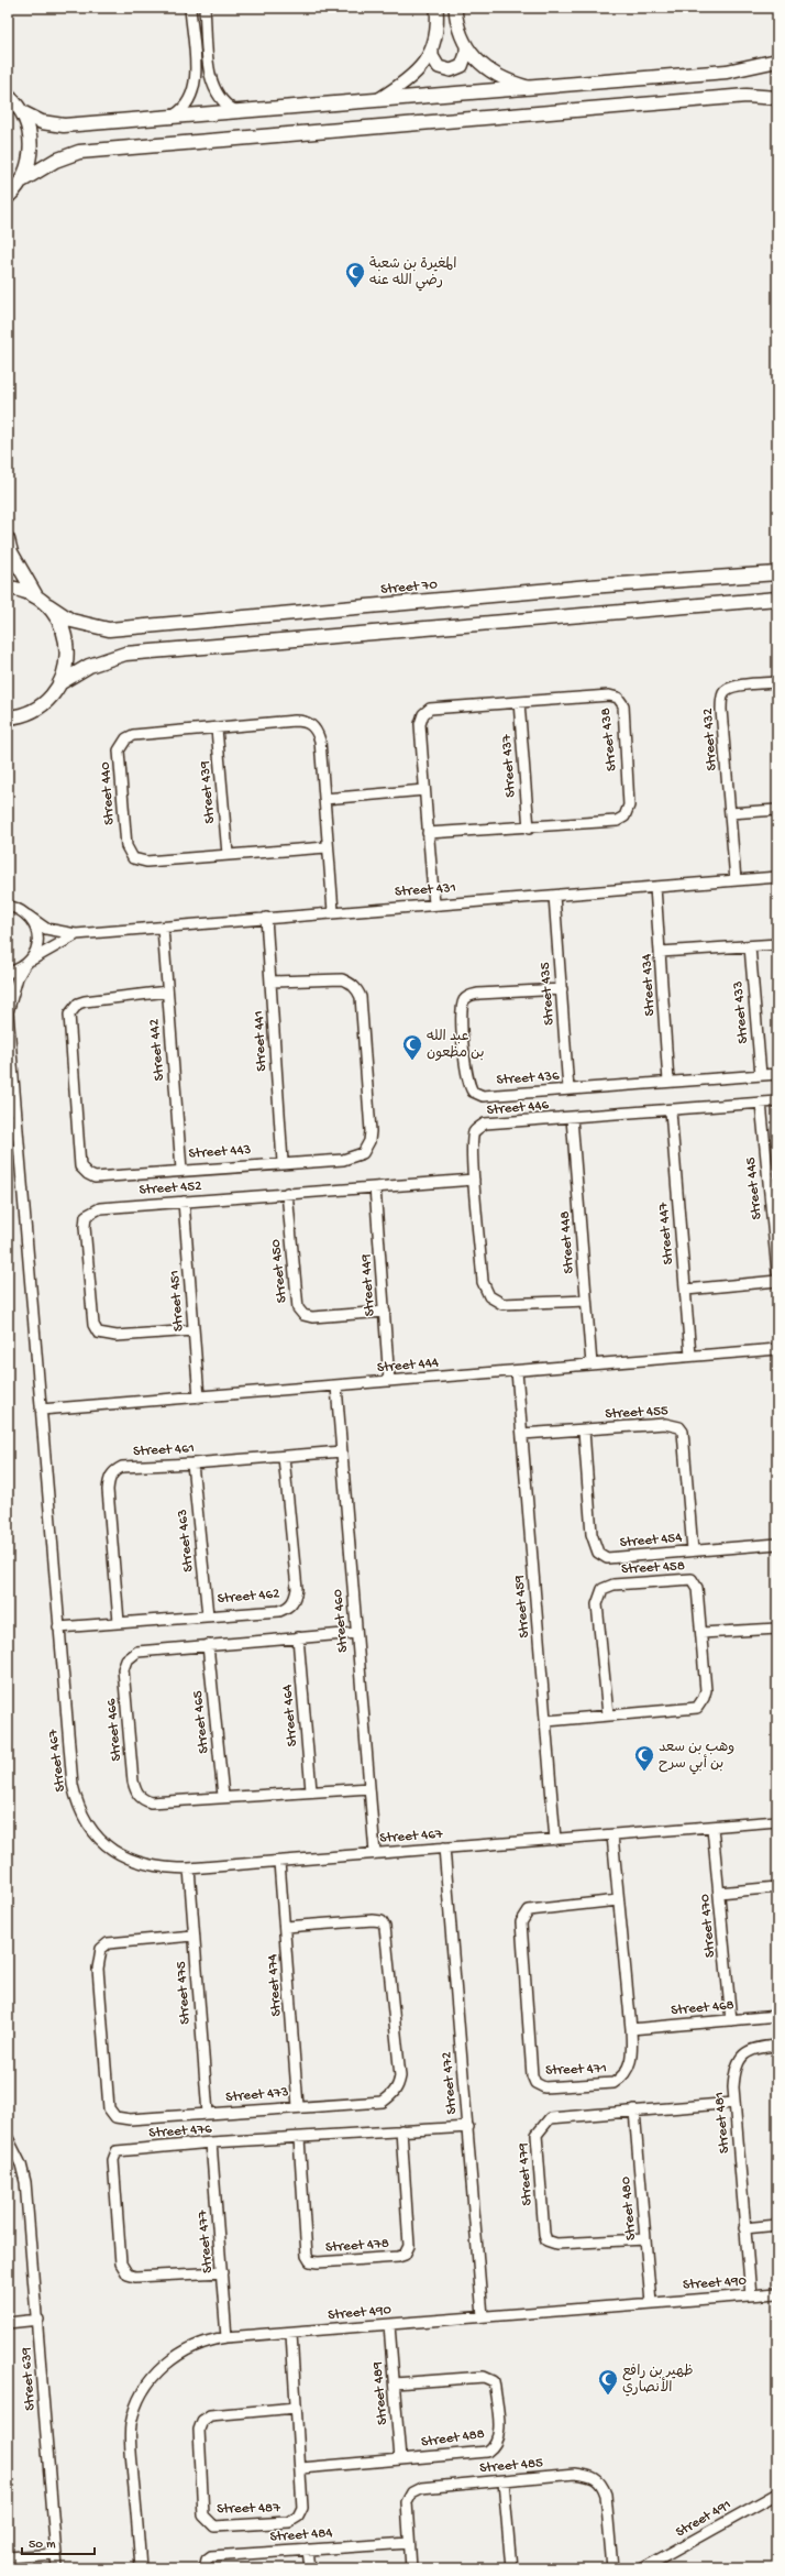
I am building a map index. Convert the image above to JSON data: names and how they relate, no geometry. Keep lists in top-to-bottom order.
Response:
{
  "streets": {
    "main road": ["Street 70"],
    "street": [
      "Street 438",
      "Street 432",
      "Street 437",
      "Street 439",
      "Street 440",
      "Street 431",
      "Street 434",
      "Street 435",
      "Street 433",
      "Street 441",
      "Street 442",
      "Street 436",
      "Street 446",
      "Street 443",
      "Street 452",
      "Street 445",
      "Street 447",
      "Street 448",
      "Street 450",
      "Street 449",
      "Street 451",
      "Street 444",
      "Street 455",
      "Street 461",
      "Street 463",
      "Street 454",
      "Street 458",
      "Street 462",
      "Street 459",
      "Street 460",
      "Street 464",
      "Street 465",
      "Street 466",
      "Street 467",
      "Street 470",
      "Street 474",
      "Street 475",
      "Street 468",
      "Street 471",
      "Street 472",
      "Street 473",
      "Street 481",
      "Street 476",
      "Street 479",
      "Street 480",
      "Street 477",
      "Street 478",
      "Street 490",
      "Street 639",
      "Street 489",
      "Street 488",
      "Street 485",
      "Street 487",
      "Street 491",
      "Street 484"
    ]
  },
  "crossings": [
    ["Street 438", "Street 437"],
    ["Street 438", "Street 431"],
    ["Street 432", "Street 431"],
    ["Street 439", "Street 440"],
    ["Street 440", "Street 431"],
    ["Street 431", "Street 434"],
    ["Street 431", "Street 435"],
    ["Street 431", "Street 441"],
    ["Street 431", "Street 442"],
    ["Street 431", "Street 467"],
    ["Street 434", "Street 436"],
    ["Street 435", "Street 436"],
    ["Street 433", "Street 436"],
    ["Street 441", "Street 443"],
    ["Street 442", "Street 443"],
    ["Street 446", "Street 452"],
    ["Street 446", "Street 445"],
    ["Street 446", "Street 447"],
    ["Street 446", "Street 448"],
    ["Street 452", "Street 450"],
    ["Street 452", "Street 449"],
    ["Street 452", "Street 451"],
    ["Street 447", "Street 444"],
    ["Street 448", "Street 444"],
    ["Street 450", "Street 449"],
    ["Street 449", "Street 444"],
    ["Street 451", "Street 444"],
    ["Street 444", "Street 459"],
    ["Street 444", "Street 460"],
    ["Street 444", "Street 467"],
    ["Street 455", "Street 454"],
    ["Street 455", "Street 459"],
    ["Street 461", "Street 463"],
    ["Street 461", "Street 462"],
    ["Street 461", "Street 460"],
    ["Street 463", "Street 462"],
    ["Street 458", "Street 459"],
    ["Street 462", "Street 467"],
    ["Street 459", "Street 467"],
    ["Street 460", "Street 466"],
    ["Street 460", "Street 467"],
    ["Street 464", "Street 466"],
    ["Street 465", "Street 466"],
    ["Street 467", "Street 470"],
    ["Street 467", "Street 474"],
    ["Street 467", "Street 475"],
    ["Street 467", "Street 471"],
    ["Street 467", "Street 472"],
    ["Street 470", "Street 468"],
    ["Street 474", "Street 473"],
    ["Street 475", "Street 473"],
    ["Street 468", "Street 471"],
    ["Street 472", "Street 476"],
    ["Street 472", "Street 490"],
    ["Street 481", "Street 479"],
    ["Street 481", "Street 490"],
    ["Street 476", "Street 477"],
    ["Street 476", "Street 478"],
    ["Street 479", "Street 480"],
    ["Street 480", "Street 490"],
    ["Street 477", "Street 490"],
    ["Street 490", "Street 489"],
    ["Street 490", "Street 487"],
    ["Street 489", "Street 488"],
    ["Street 488", "Street 487"],
    ["Street 485", "Street 484"]
  ],
  "places": {
    "mosque": [
      "المغيرة بن شعبة رضي الله عنه",
      "عبد الله بن مظعون",
      "وهب بن سعد بن أبي سرح",
      "ظهير بن رافع الأنصاري"
    ]
  },
  "scale_bar": "50 m"
}
